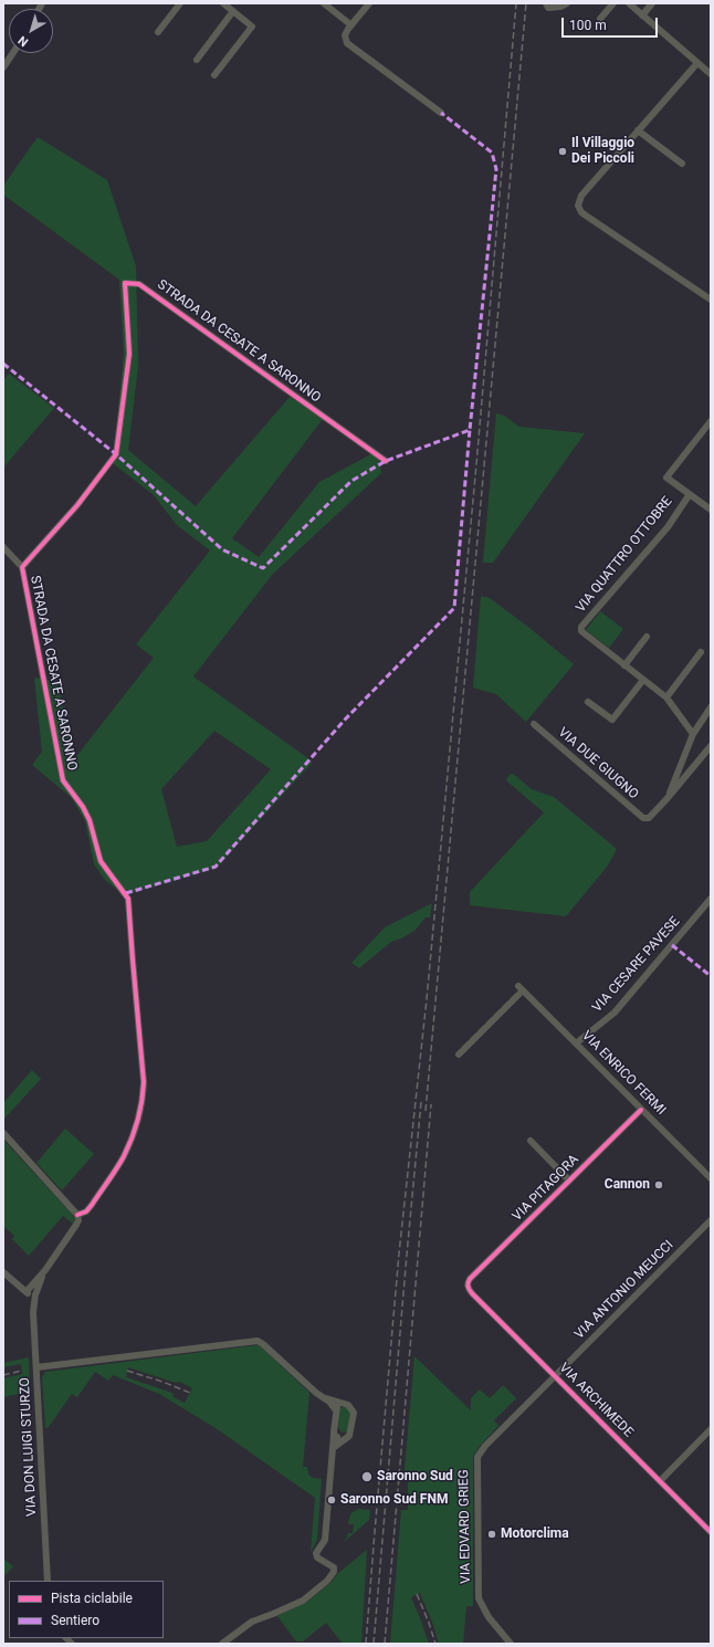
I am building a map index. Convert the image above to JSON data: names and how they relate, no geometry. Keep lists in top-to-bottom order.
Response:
{
  "streets": {
    "street": [
      "STRADA DA CESATE A SARONNO",
      "VIA QUATTRO OTTOBRE",
      "VIA DUE GIUGNO",
      "VIA CESARE PAVESE",
      "VIA ENRICO FERMI",
      "VIA PITAGORA",
      "VIA ANTONIO MEUCCI",
      "VIA ARCHIMEDE",
      "VIA DON LUIGI STURZO",
      "VIA EDVARD GRIEG"
    ]
  },
  "crossings": [
    ["STRADA DA CESATE A SARONNO", "VIA DON LUIGI STURZO"],
    ["VIA CESARE PAVESE", "VIA ENRICO FERMI"],
    ["VIA ENRICO FERMI", "VIA PITAGORA"],
    ["VIA PITAGORA", "VIA ARCHIMEDE"],
    ["VIA ANTONIO MEUCCI", "VIA ARCHIMEDE"],
    ["VIA ANTONIO MEUCCI", "VIA EDVARD GRIEG"],
    ["VIA ARCHIMEDE", "VIA EDVARD GRIEG"]
  ],
  "places": [
    "Il Villaggio Dei Piccoli",
    "Cannon",
    "Saronno Sud",
    "Saronno Sud FNM",
    "Motorclima"
  ],
  "legend": ["Pista ciclabile", "Sentiero"],
  "scale_bar": "100 m",
  "north": "bottom left"
}
